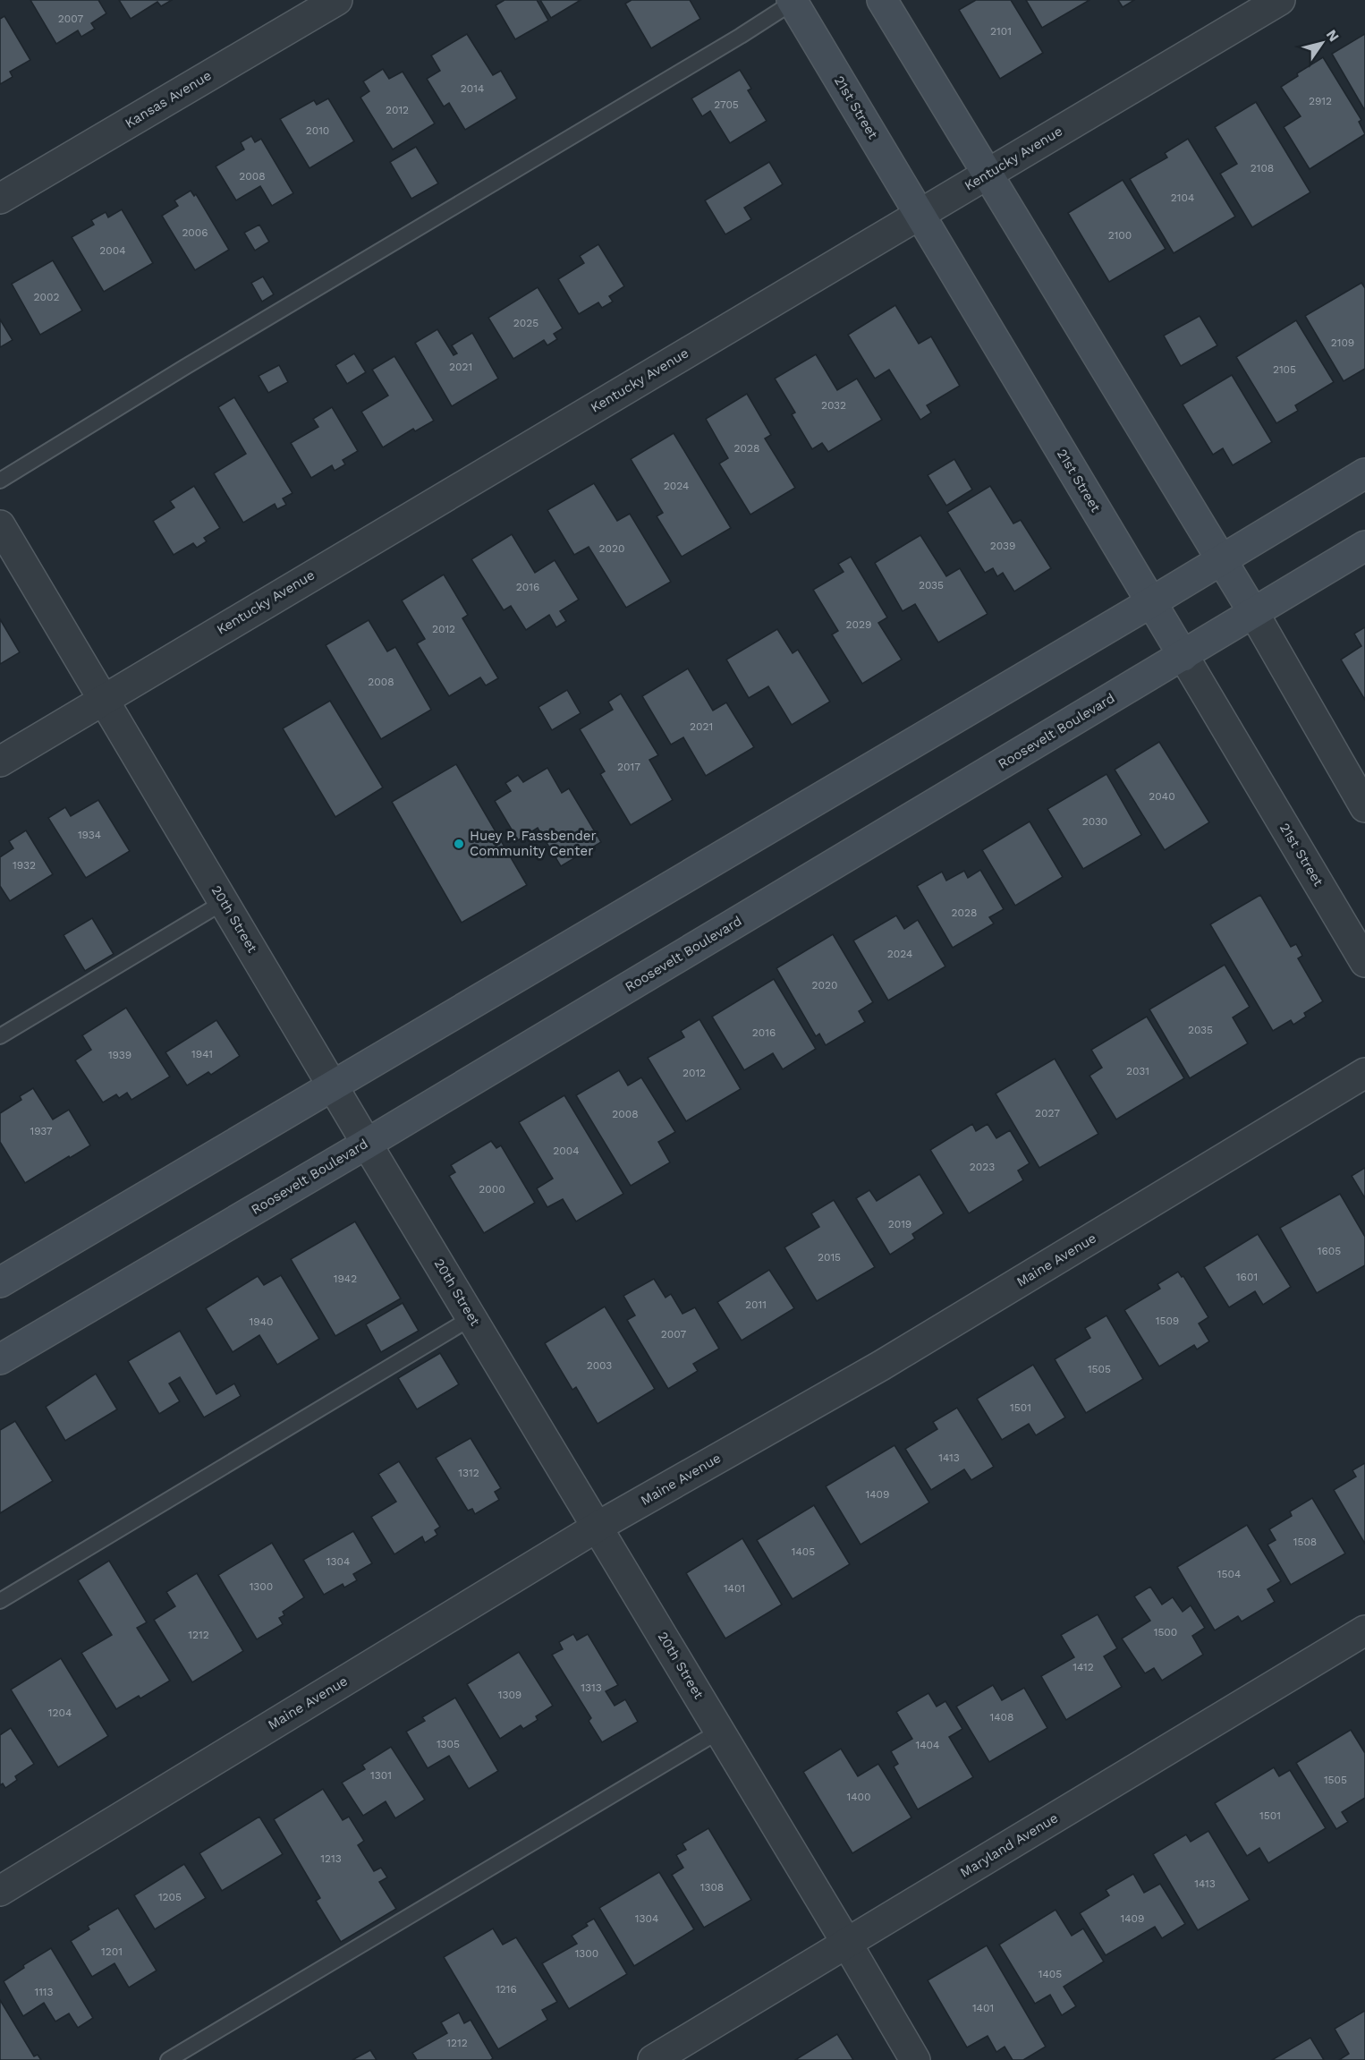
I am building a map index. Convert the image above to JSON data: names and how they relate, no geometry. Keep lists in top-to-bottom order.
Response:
{
  "streets": {
    "street": [
      "Kansas Avenue",
      "21st Street",
      "Kentucky Avenue",
      "Roosevelt Boulevard",
      "20th Street",
      "Maine Avenue",
      "Maryland Avenue"
    ]
  },
  "crossings": [
    ["21st Street", "Kentucky Avenue"],
    ["21st Street", "Roosevelt Boulevard"],
    ["Kentucky Avenue", "20th Street"],
    ["Roosevelt Boulevard", "20th Street"],
    ["20th Street", "Maine Avenue"],
    ["20th Street", "Maryland Avenue"]
  ],
  "places": ["Huey P. Fassbender Community Center"],
  "house_numbers": [
    "2007",
    "2101",
    "2014",
    "2912",
    "2705",
    "2012",
    "2010",
    "2108",
    "2008",
    "2104",
    "2006",
    "2100",
    "2004",
    "2002",
    "2025",
    "2109",
    "2021",
    "2105",
    "2032",
    "2028",
    "2024",
    "2039",
    "2020",
    "2035",
    "2016",
    "2029",
    "2012",
    "2008",
    "2021",
    "2017",
    "2040",
    "2030",
    "1934",
    "1932",
    "2028",
    "2024",
    "2020",
    "2035",
    "2016",
    "1941",
    "1939",
    "2031",
    "2012",
    "2027",
    "2008",
    "1937",
    "2004",
    "2023",
    "2000",
    "2019",
    "1605",
    "2015",
    "1601",
    "1942",
    "2011",
    "1509",
    "1940",
    "2007",
    "2003",
    "1505",
    "1501",
    "1413",
    "1312",
    "1409",
    "1508",
    "1405",
    "1304",
    "1504",
    "1300",
    "1401",
    "1500",
    "1212",
    "1412",
    "1313",
    "1309",
    "1204",
    "1408",
    "1305",
    "1404",
    "1301",
    "1505",
    "1400",
    "1501",
    "1213",
    "1413",
    "1308",
    "1205",
    "1304",
    "1409",
    "1201",
    "1300",
    "1405",
    "1216",
    "1113",
    "1401",
    "1212"
  ],
  "north": "top right"
}
